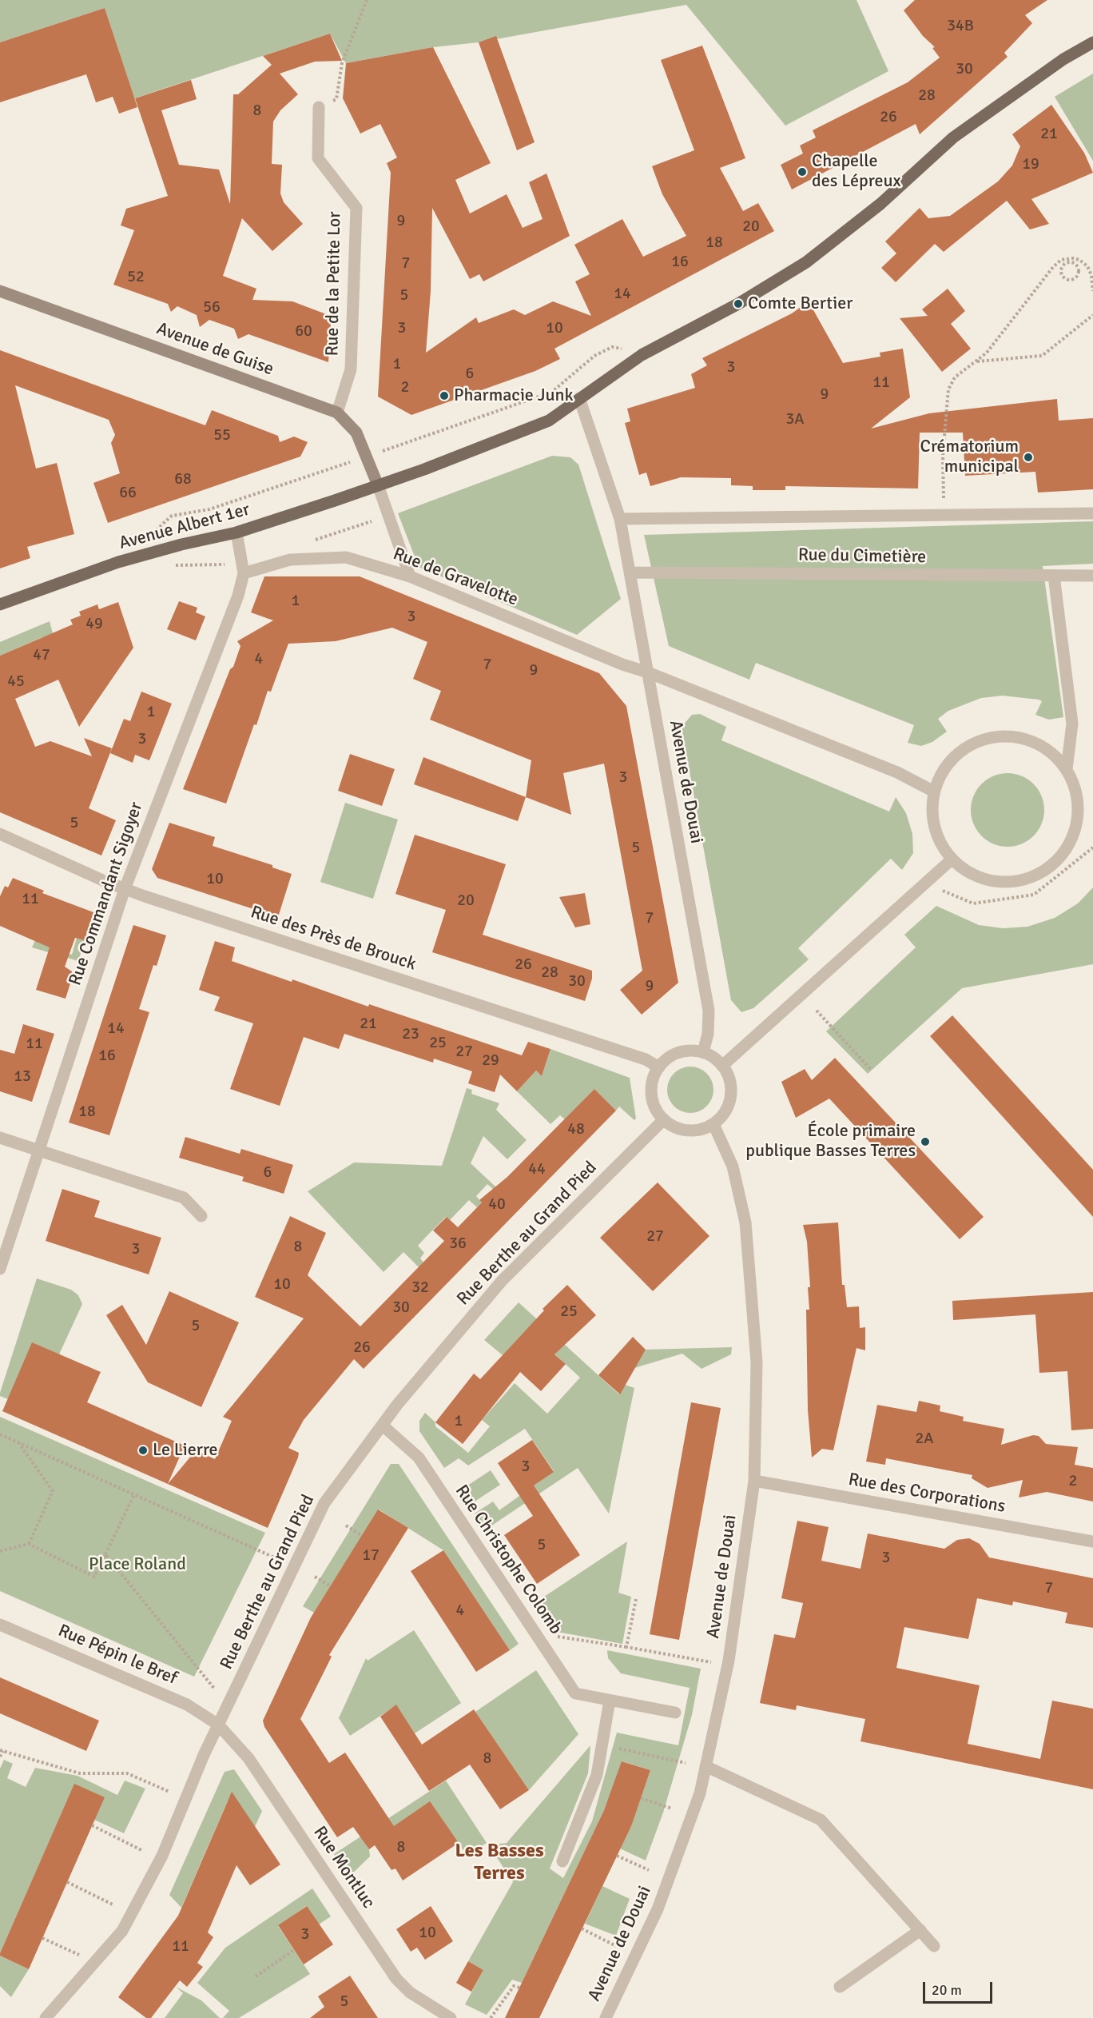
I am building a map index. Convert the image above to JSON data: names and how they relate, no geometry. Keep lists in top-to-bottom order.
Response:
{
  "streets": {
    "main road": ["Avenue Albert 1er"],
    "street": [
      "Rue de la Petite Lor",
      "Avenue de Guise",
      "Rue du Cimetière",
      "Rue de Gravelotte",
      "Avenue de Douai",
      "Rue Commandant Sigoyer",
      "Rue des Près de Brouck",
      "Rue Berthe au Grand Pied",
      "Rue des Corporations",
      "Rue Christophe Colomb",
      "Rue Pépin le Bref",
      "Rue Montluc"
    ]
  },
  "crossings": [
    ["Rue de la Petite Lor", "Avenue de Guise"],
    ["Avenue de Guise", "Avenue Albert 1er"],
    ["Avenue Albert 1er", "Avenue de Douai"],
    ["Avenue Albert 1er", "Rue Commandant Sigoyer"],
    ["Rue du Cimetière", "Avenue de Douai"],
    ["Rue de Gravelotte", "Avenue de Douai"],
    ["Rue de Gravelotte", "Rue Commandant Sigoyer"],
    ["Avenue de Douai", "Rue des Près de Brouck"],
    ["Avenue de Douai", "Rue Berthe au Grand Pied"],
    ["Avenue de Douai", "Rue des Corporations"],
    ["Rue Commandant Sigoyer", "Rue des Près de Brouck"],
    ["Rue des Près de Brouck", "Rue Berthe au Grand Pied"],
    ["Rue Berthe au Grand Pied", "Rue Christophe Colomb"],
    ["Rue Berthe au Grand Pied", "Rue Pépin le Bref"],
    ["Rue Berthe au Grand Pied", "Rue Montluc"],
    ["Rue Pépin le Bref", "Rue Montluc"]
  ],
  "districts": ["Les Basses Terres"],
  "parks": ["Place Roland"],
  "places": [
    "Chapelle des Lépreux",
    "Comte Bertier",
    "Pharmacie Junk",
    "Crématorium municipal",
    "École primaire publique Basses Terres",
    "Le Lierre"
  ],
  "house_numbers": [
    "34B",
    "30",
    "28",
    "8",
    "26",
    "21",
    "19",
    "9",
    "20",
    "18",
    "16",
    "7",
    "52",
    "14",
    "5",
    "56",
    "3",
    "10",
    "60",
    "1",
    "3",
    "6",
    "11",
    "2",
    "9",
    "3A",
    "55",
    "68",
    "66",
    "1",
    "3",
    "49",
    "47",
    "4",
    "7",
    "9",
    "45",
    "1",
    "3",
    "3",
    "5",
    "5",
    "10",
    "11",
    "20",
    "7",
    "26",
    "28",
    "30",
    "9",
    "21",
    "14",
    "23",
    "25",
    "11",
    "27",
    "16",
    "29",
    "13",
    "18",
    "48",
    "44",
    "6",
    "40",
    "27",
    "36",
    "8",
    "3",
    "10",
    "32",
    "30",
    "25",
    "5",
    "26",
    "1",
    "2A",
    "3",
    "2",
    "5",
    "17",
    "3",
    "7",
    "4",
    "8",
    "8",
    "10",
    "3",
    "11",
    "5"
  ],
  "scale_bar": "20 m"
}
